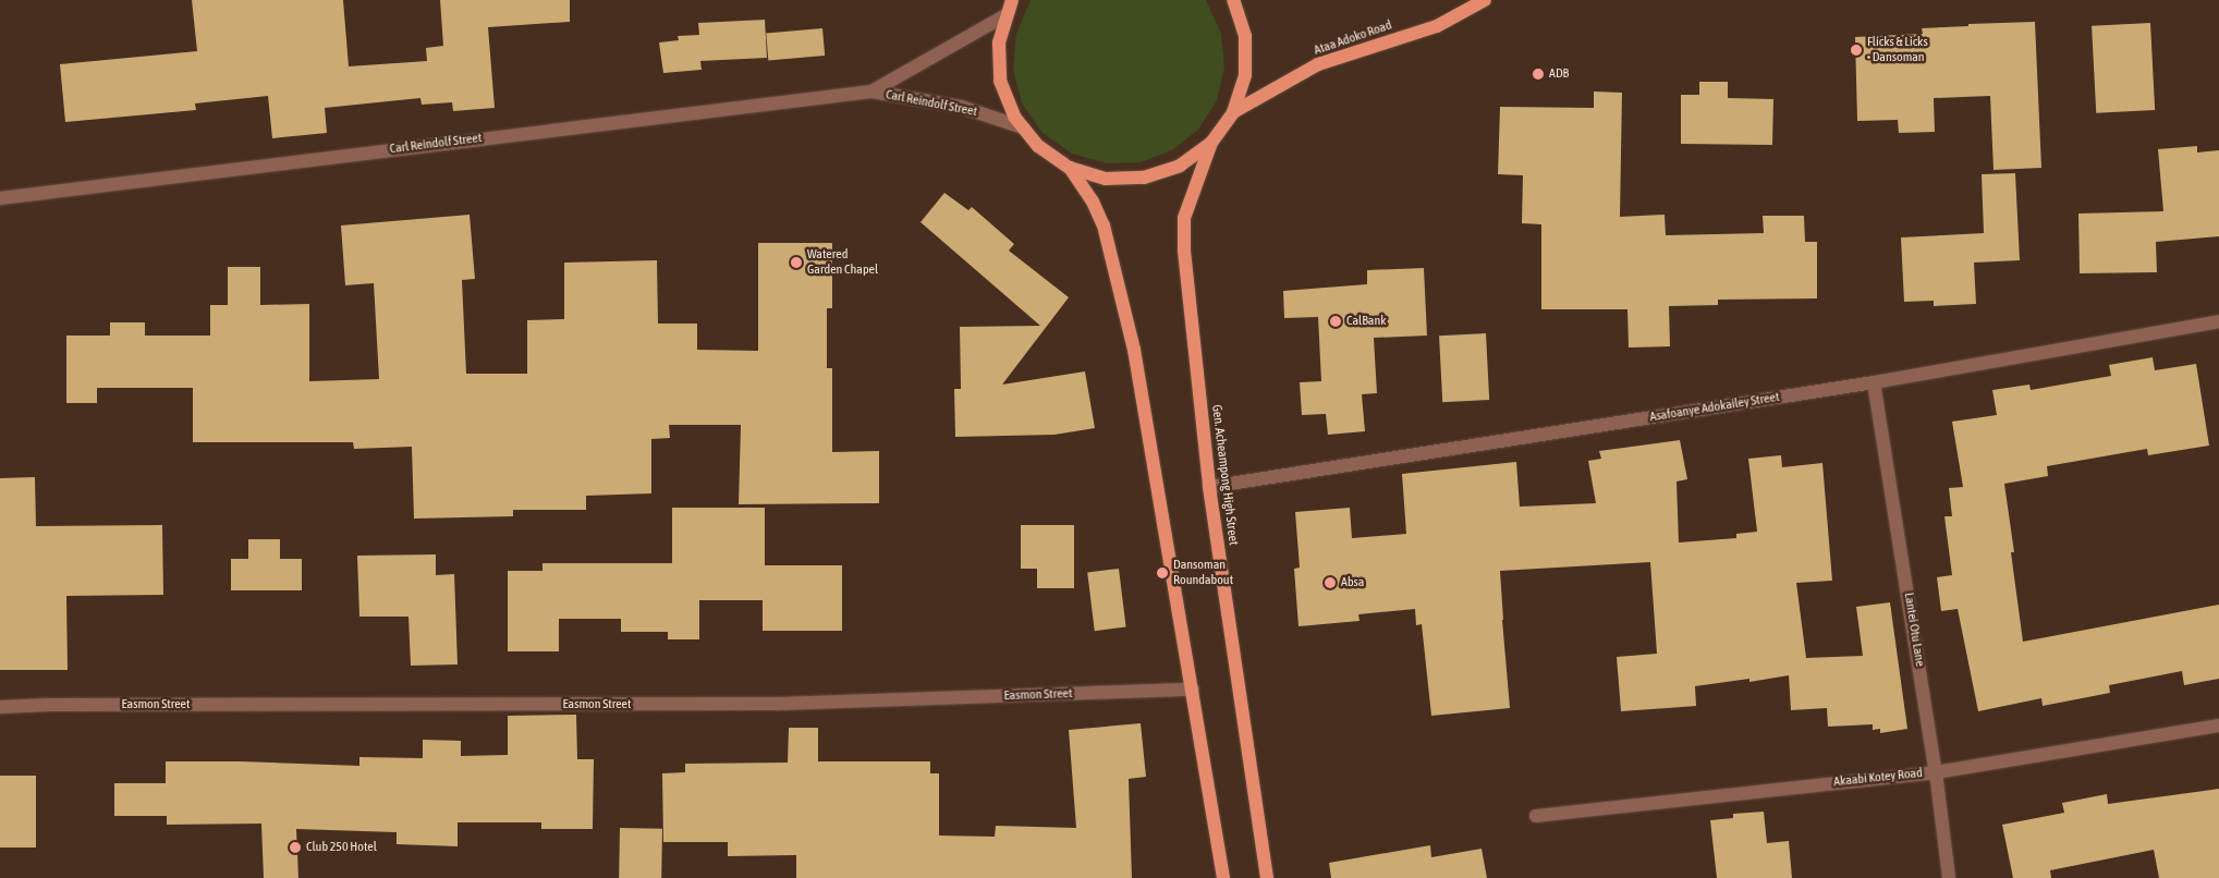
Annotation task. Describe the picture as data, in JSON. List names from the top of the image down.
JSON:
{
  "streets": {
    "main road": ["Ataa Adoko Road", "Gen. Acheampong High Street"],
    "street": [
      "Carl Reindolf Street",
      "Asafoanye Adokailey Street",
      "Lantei Otu Lane",
      "Easmon Street",
      "Akaabi Kotey Road"
    ]
  },
  "crossings": [
    ["Asafoanye Adokailey Street", "Gen. Acheampong High Street"],
    ["Asafoanye Adokailey Street", "Lantei Otu Lane"],
    ["Lantei Otu Lane", "Akaabi Kotey Road"]
  ],
  "places": [
    "Flicks & Licks - Dansoman",
    "ADB",
    "Watered Garden Chapel",
    "CalBank",
    "Dansoman Roundabout",
    "Absa",
    "Club 250 Hotel"
  ]
}
